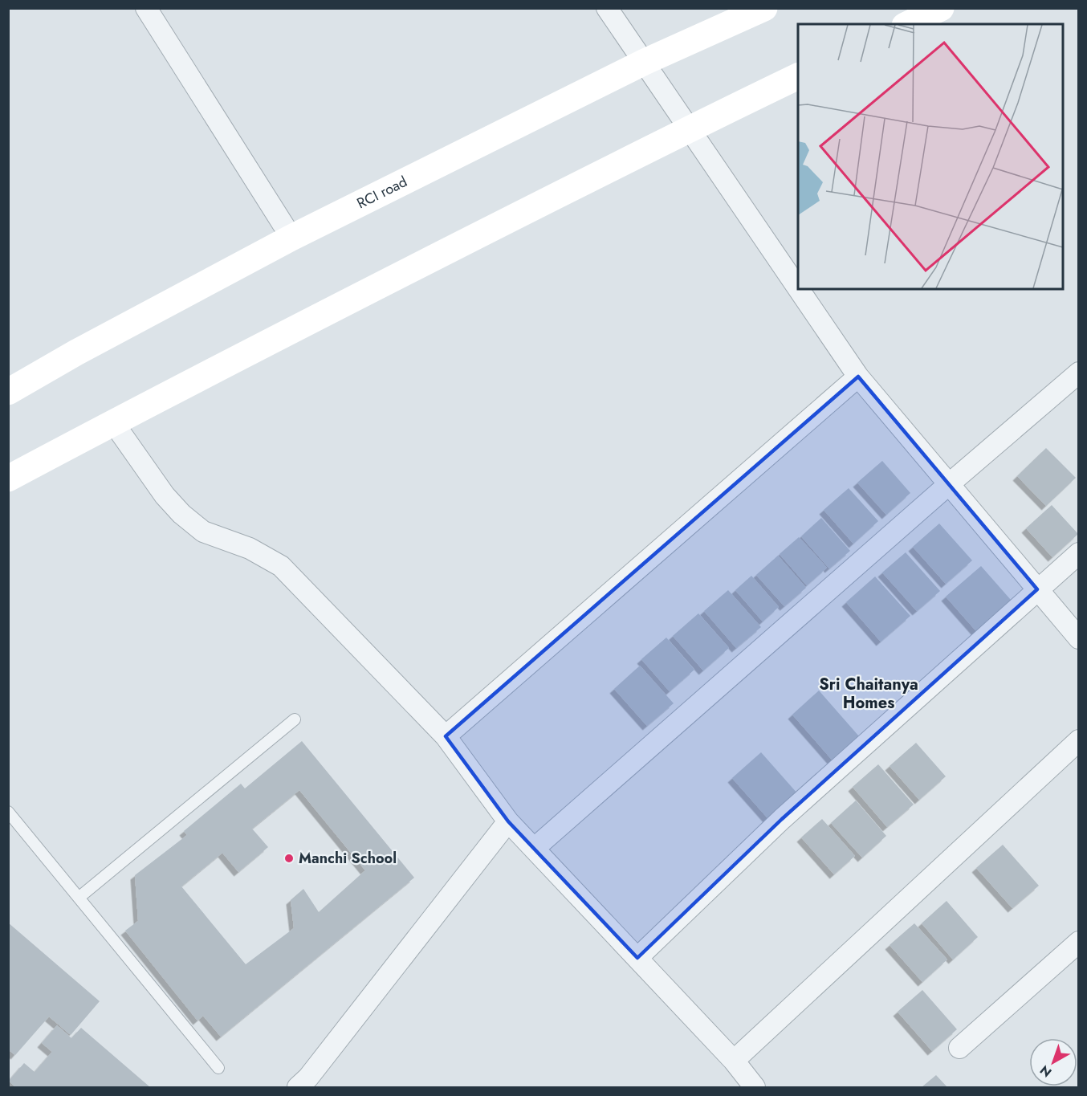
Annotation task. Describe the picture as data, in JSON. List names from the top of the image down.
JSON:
{
  "streets": {
    "main road": ["RCI road"]
  },
  "districts": ["Sri Chaitanya Homes"],
  "places": ["Manchi School"],
  "north": "bottom left"
}
